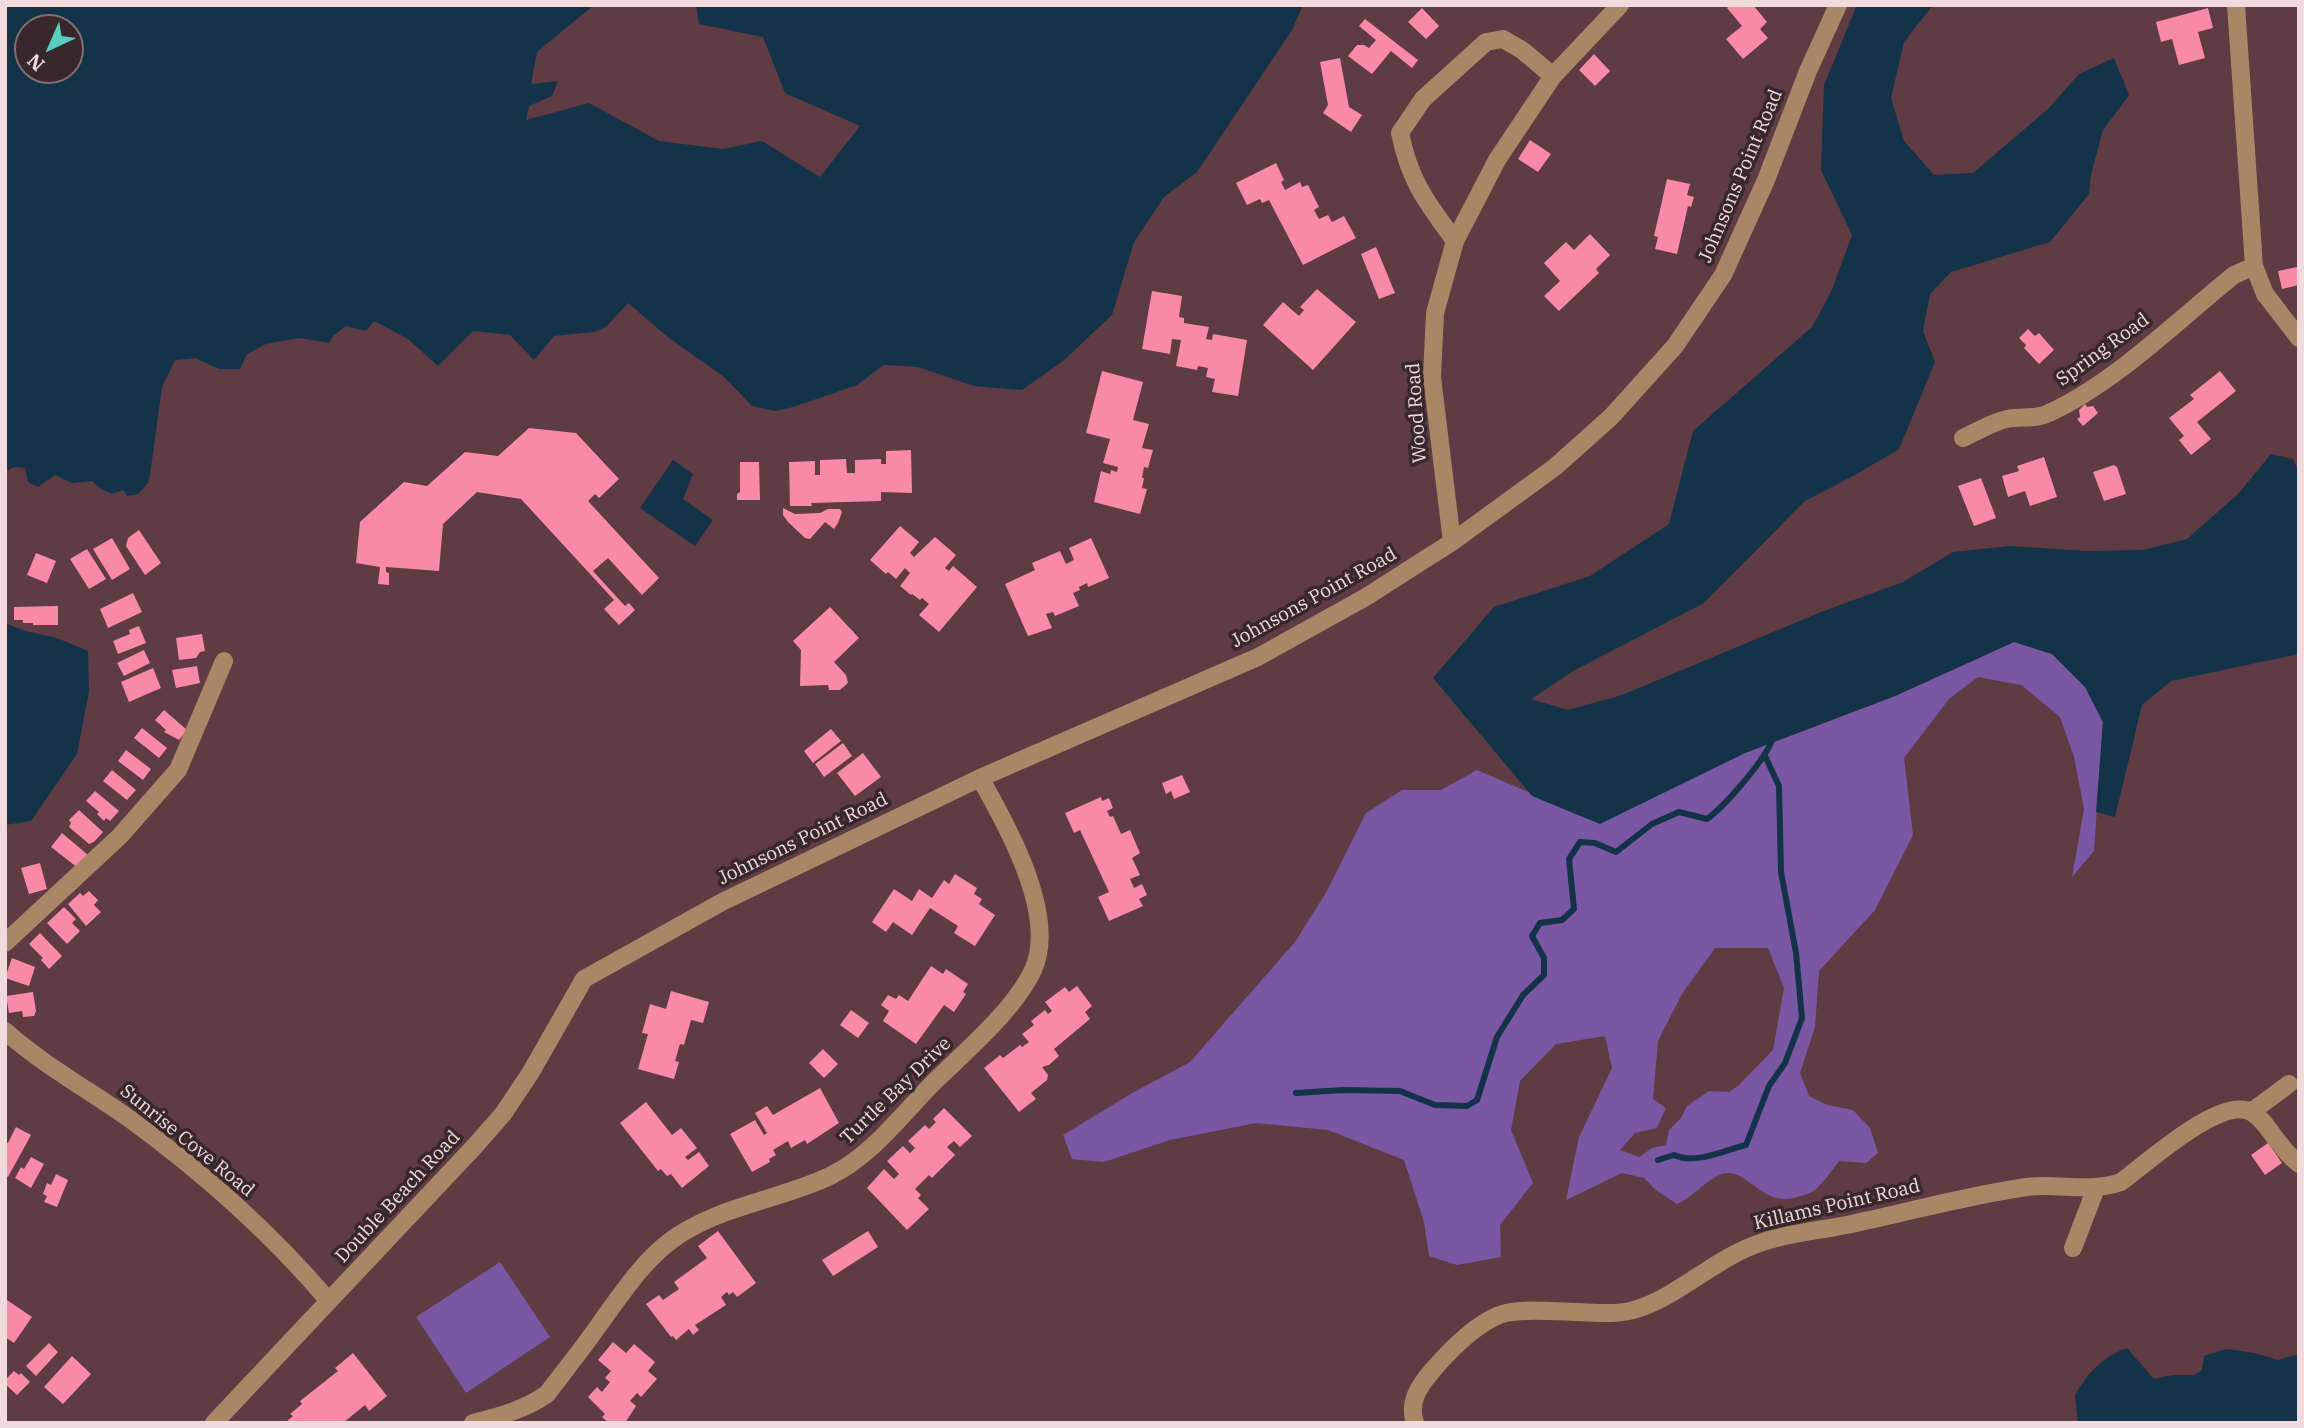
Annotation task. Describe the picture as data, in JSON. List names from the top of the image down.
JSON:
{
  "streets": {
    "street": [
      "Johnsons Point Road",
      "Spring Road",
      "Wood Road",
      "Turtle Bay Drive",
      "Sunrise Cove Road",
      "Double Beach Road",
      "Killams Point Road"
    ]
  },
  "crossings": [
    ["Johnsons Point Road", "Wood Road"],
    ["Johnsons Point Road", "Turtle Bay Drive"],
    ["Johnsons Point Road", "Double Beach Road"],
    ["Sunrise Cove Road", "Double Beach Road"]
  ],
  "north": "bottom left"
}
